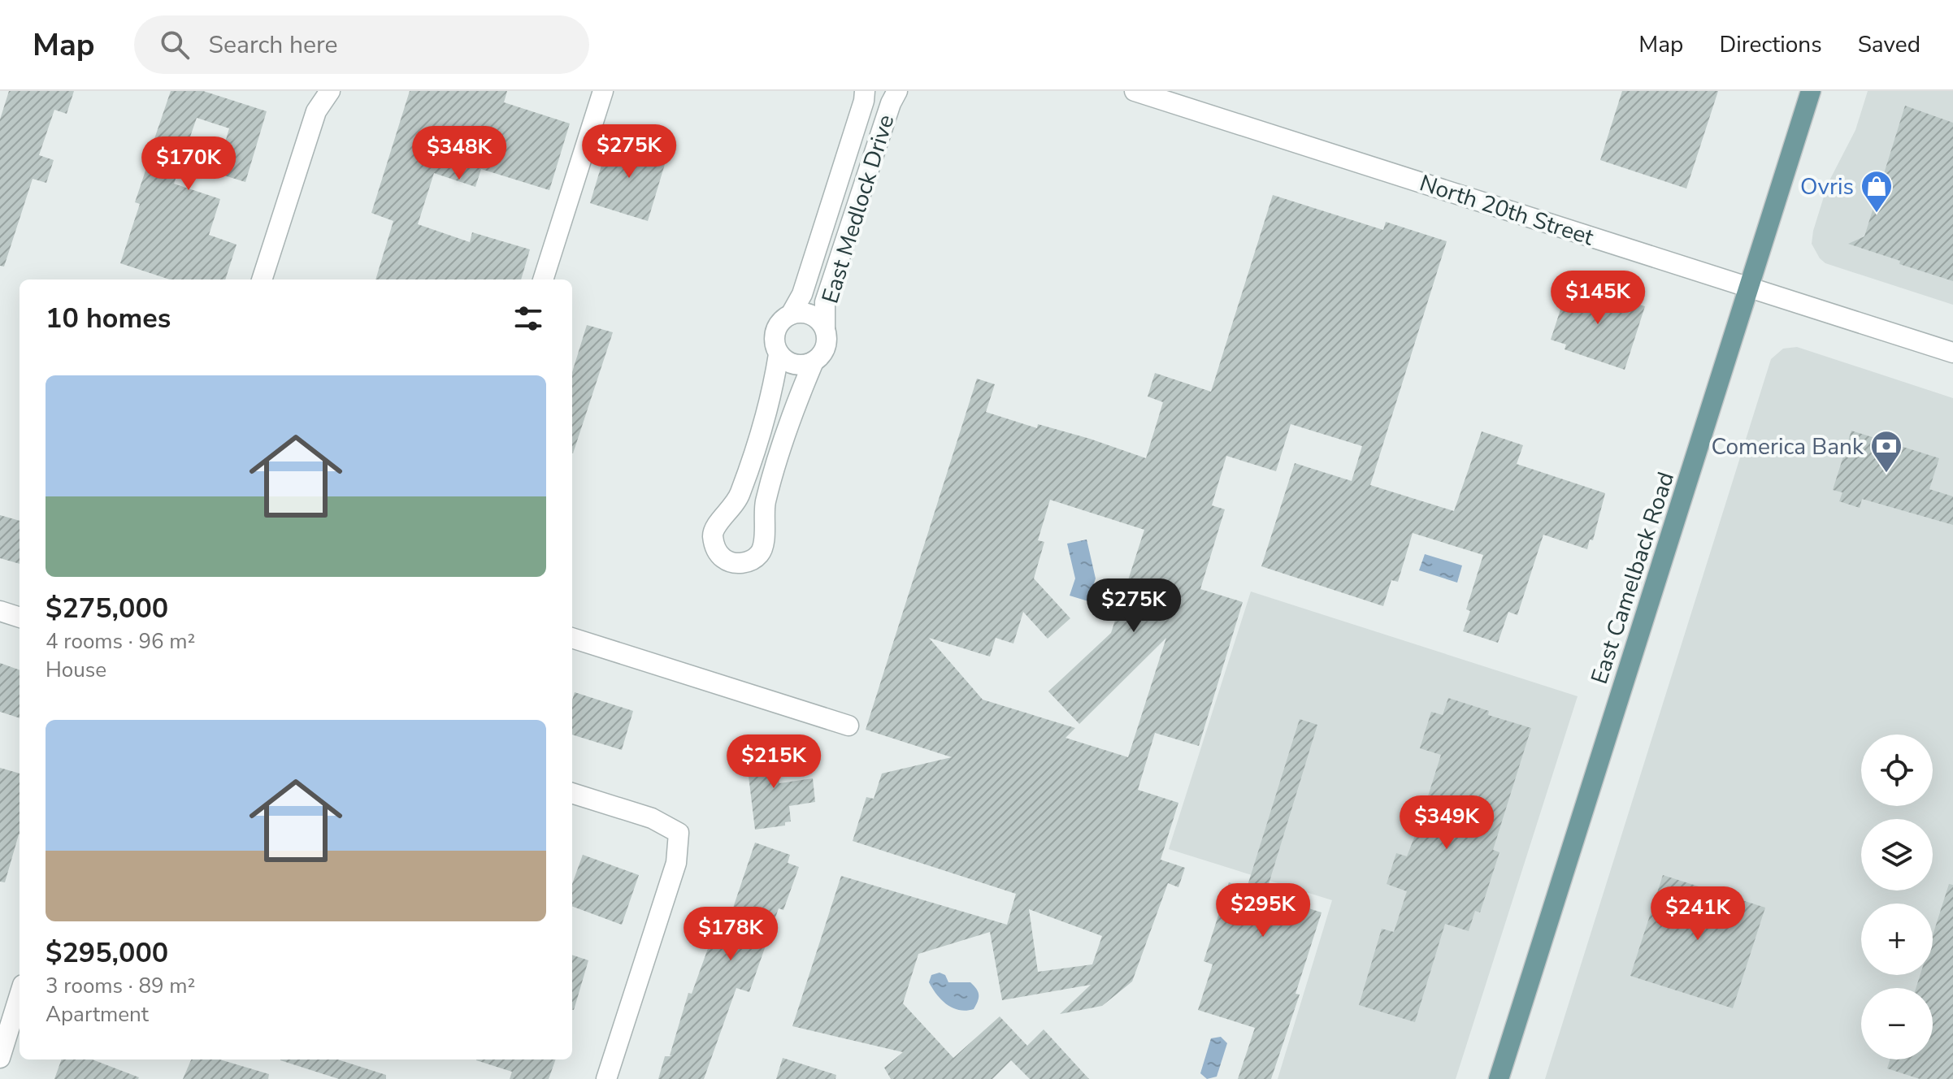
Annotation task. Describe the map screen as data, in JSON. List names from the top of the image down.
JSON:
{
  "streets": {
    "main road": ["East Camelback Road"],
    "street": ["East Medlock Drive", "North 20th Street"]
  },
  "crossings": [
    ["North 20th Street", "East Camelback Road"]
  ],
  "places": {
    "shop": ["Ovris"],
    "bank": ["Comerica Bank"]
  },
  "page": {
    "header": "Map",
    "search": "Search here",
    "nav": ["Map", "Directions", "Saved"],
    "price": [
      "$275K",
      "$348K",
      "$170K",
      "$145K",
      "$275K",
      "$215K",
      "$349K",
      "$295K",
      "$241K",
      "$178K"
    ],
    "heading": "10 homes",
    "list": [
      {
        "name": "$275,000",
        "note": "4 rooms · 96 m² · House"
      },
      {
        "name": "$295,000",
        "note": "3 rooms · 89 m² · Apartment"
      }
    ],
    "map_buttons": ["+", "−"]
  }
}
